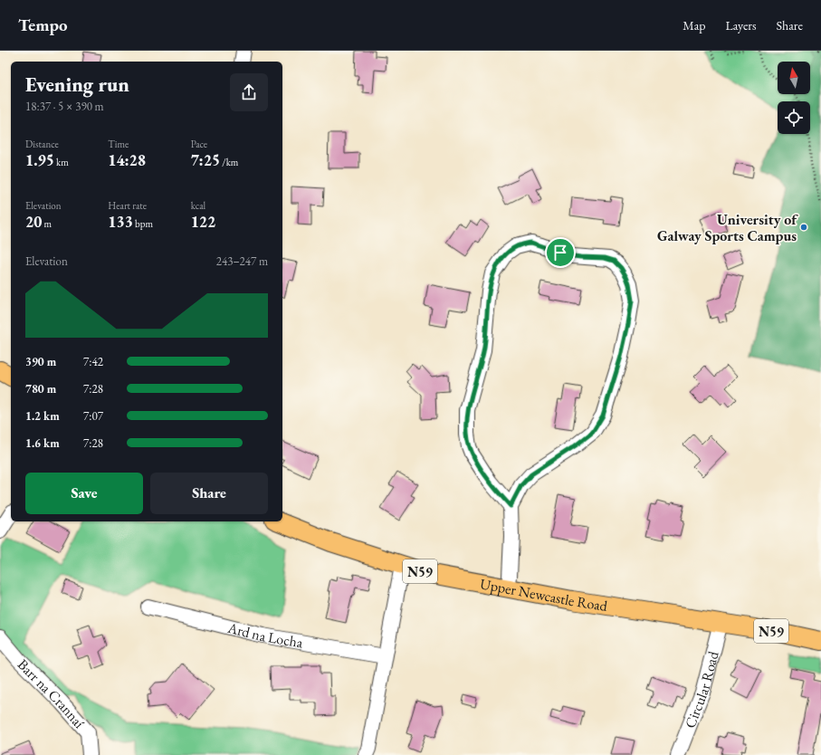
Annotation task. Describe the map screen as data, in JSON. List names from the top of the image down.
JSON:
{
  "streets": {
    "main road": ["N59", "Upper Newcastle Road"],
    "street": ["Ard na Locha", "Circular Road", "Barr na Crannaí"]
  },
  "crossings": [
    ["Upper Newcastle Road", "Circular Road"]
  ],
  "places": ["University of Galway Sports Campus"],
  "north": "top",
  "page": {
    "header": "Tempo",
    "nav": ["Map", "Layers", "Share"],
    "heading": ["Evening run", "18:37 · 5 × 390 m"],
    "stats": [
      ["Distance", "1.95 km"],
      ["Time", "14:28"],
      ["Pace", "7:25 /km"],
      ["Elevation", "20 m"],
      ["Heart rate", "133 bpm"],
      ["kcal", "122"]
    ],
    "chart": ["Elevation", "243–247 m"],
    "list": [
      {
        "name": "390 m",
        "note": "7:42"
      },
      {
        "name": "780 m",
        "note": "7:28"
      },
      {
        "name": "1.2 km",
        "note": "7:07"
      },
      {
        "name": "1.6 km",
        "note": "7:28"
      }
    ],
    "buttons": ["Save", "Share"]
  }
}
